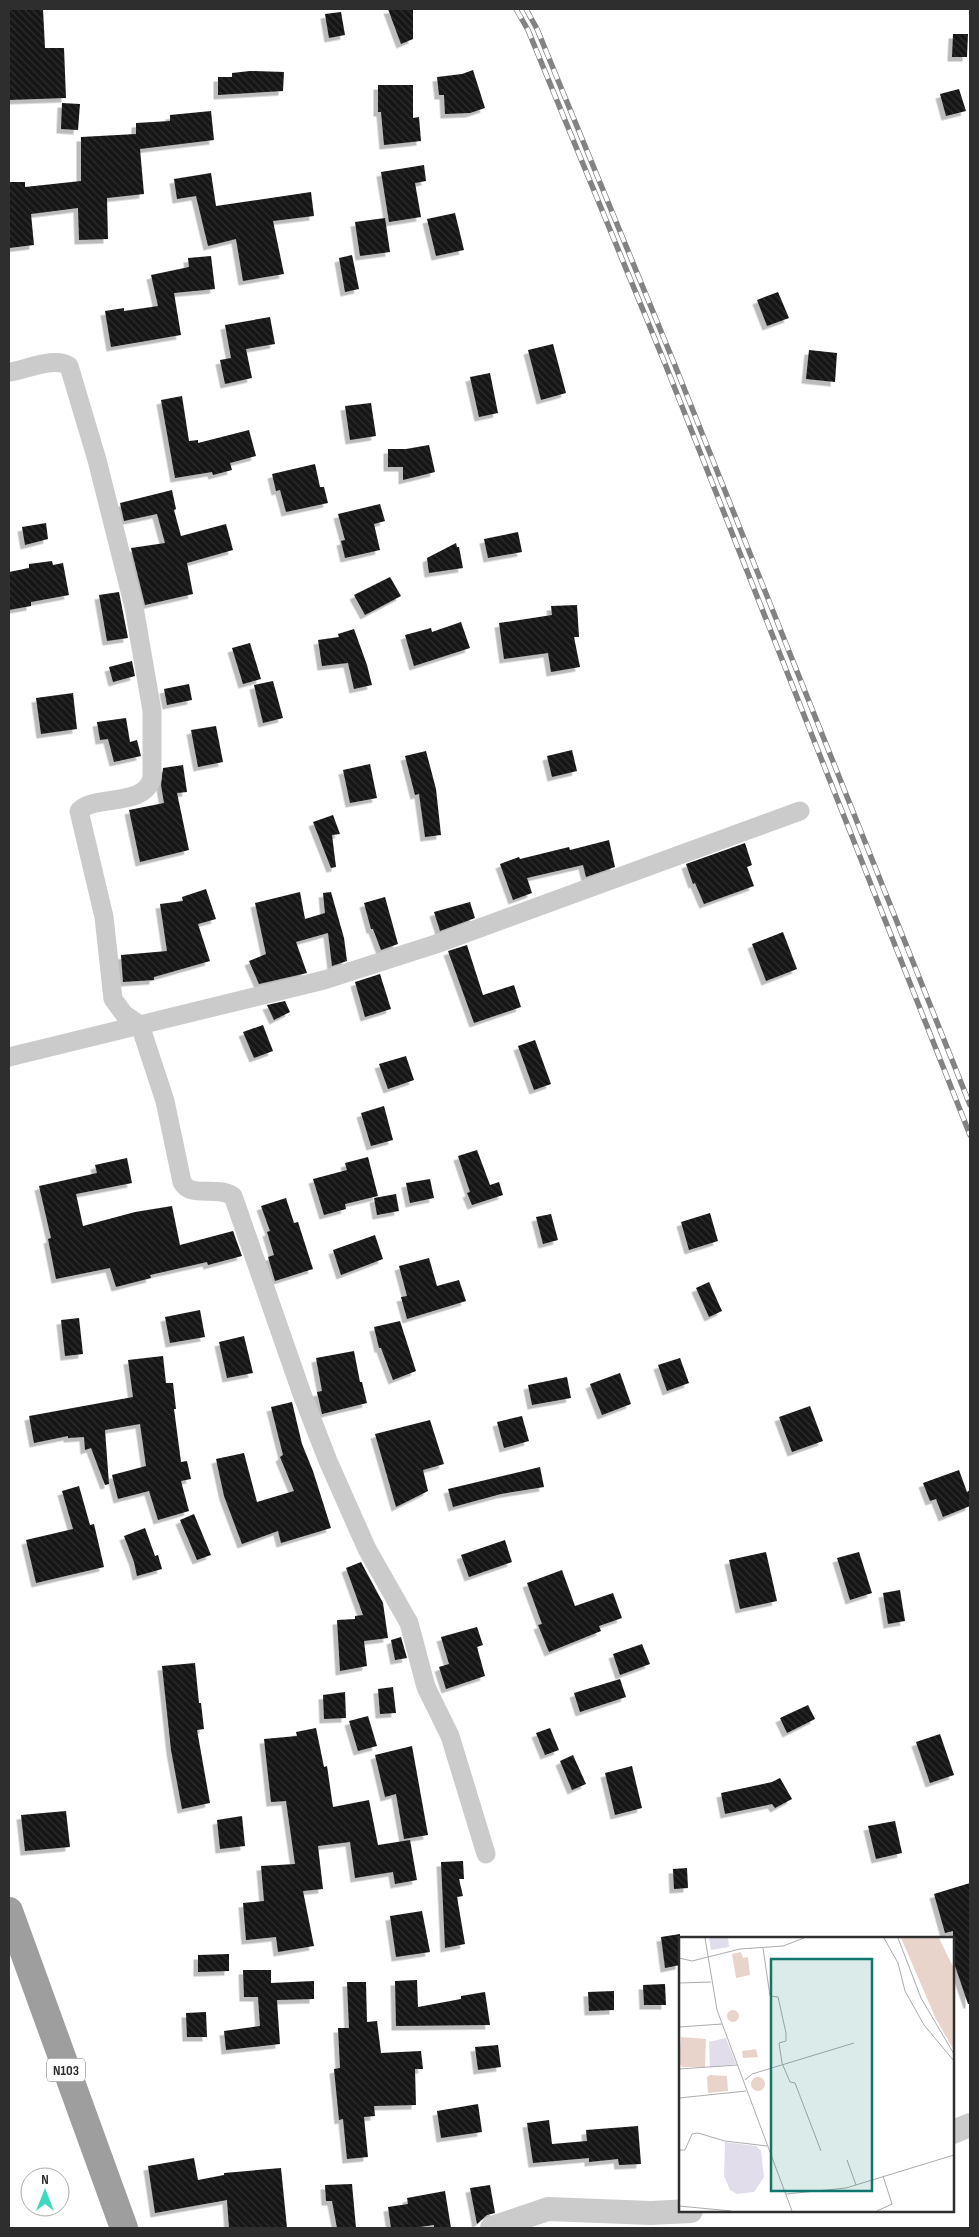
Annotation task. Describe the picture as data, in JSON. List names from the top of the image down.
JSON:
{
  "streets": {
    "highway": ["N103"]
  },
  "north": "top"
}
